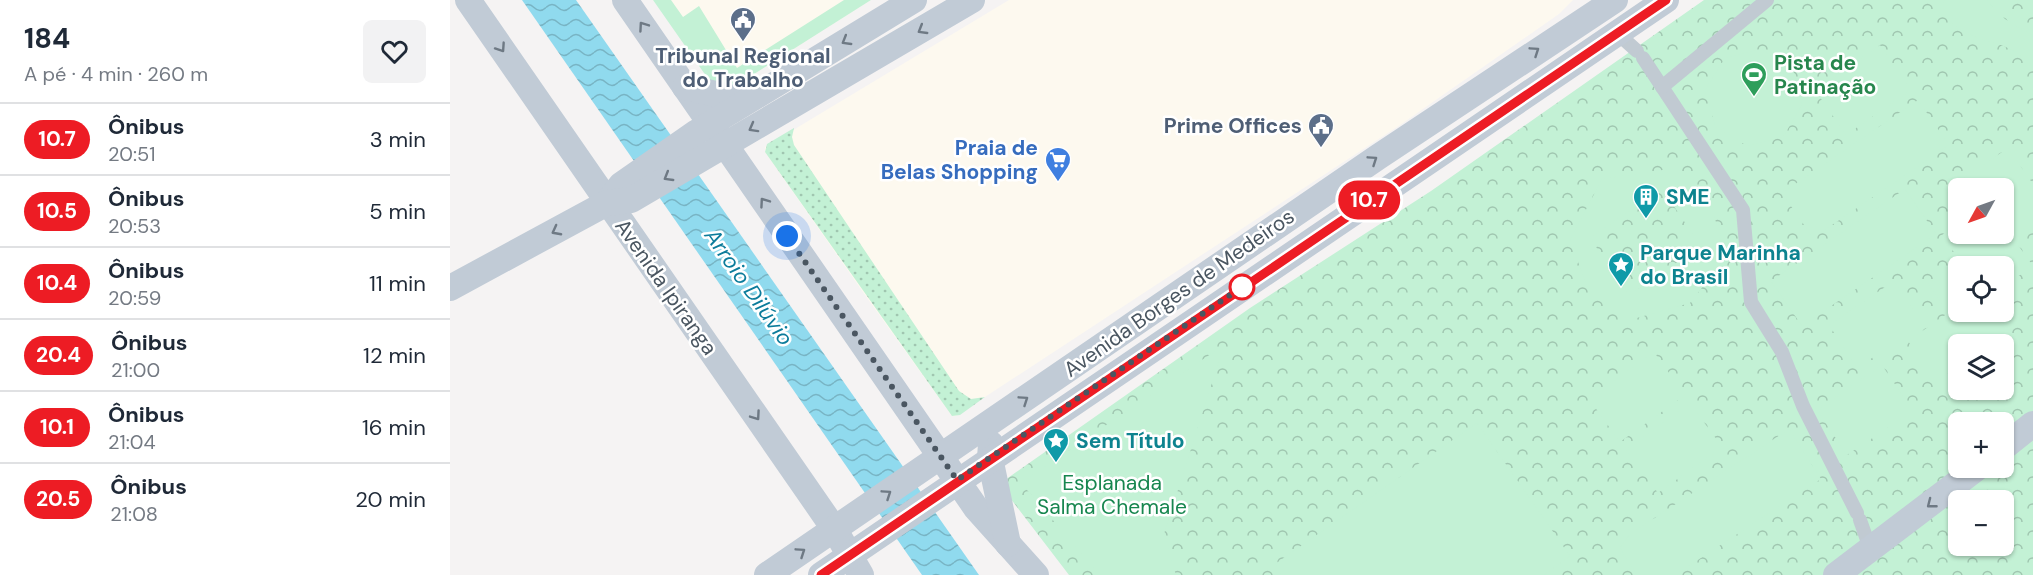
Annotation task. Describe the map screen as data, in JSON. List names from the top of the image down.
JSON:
{
  "streets": {
    "main road": ["Avenida Ipiranga", "Avenida Borges de Medeiros"]
  },
  "crossings": [
    ["Avenida Ipiranga", "Avenida Borges de Medeiros"]
  ],
  "water": ["Arroio Dilúvio"],
  "parks": ["Esplanada Salma Chemale"],
  "places": {
    "public building": ["Tribunal Regional do Trabalho", "Prime Offices"],
    "sports": ["Pista de Patinação"],
    "supermarket": ["Praia de Belas Shopping"],
    "building": ["SME"],
    "place": ["Parque Marinha do Brasil", "Sem Título"]
  },
  "lines": ["bus line 10.7"],
  "north": "bottom left",
  "page": {
    "heading": ["184", "A pé · 4 min · 260 m"],
    "on_map": "10.7",
    "list": [
      {
        "mark": "10.7",
        "name": "Ônibus",
        "note": "20:51",
        "value": "3 min"
      },
      {
        "mark": "10.5",
        "name": "Ônibus",
        "note": "20:53",
        "value": "5 min"
      },
      {
        "mark": "10.4",
        "name": "Ônibus",
        "note": "20:59",
        "value": "11 min"
      },
      {
        "mark": "20.4",
        "name": "Ônibus",
        "note": "21:00",
        "value": "12 min"
      },
      {
        "mark": "10.1",
        "name": "Ônibus",
        "note": "21:04",
        "value": "16 min"
      },
      {
        "mark": "20.5",
        "name": "Ônibus",
        "note": "21:08",
        "value": "20 min"
      }
    ],
    "map_buttons": ["+", "−"]
  }
}
